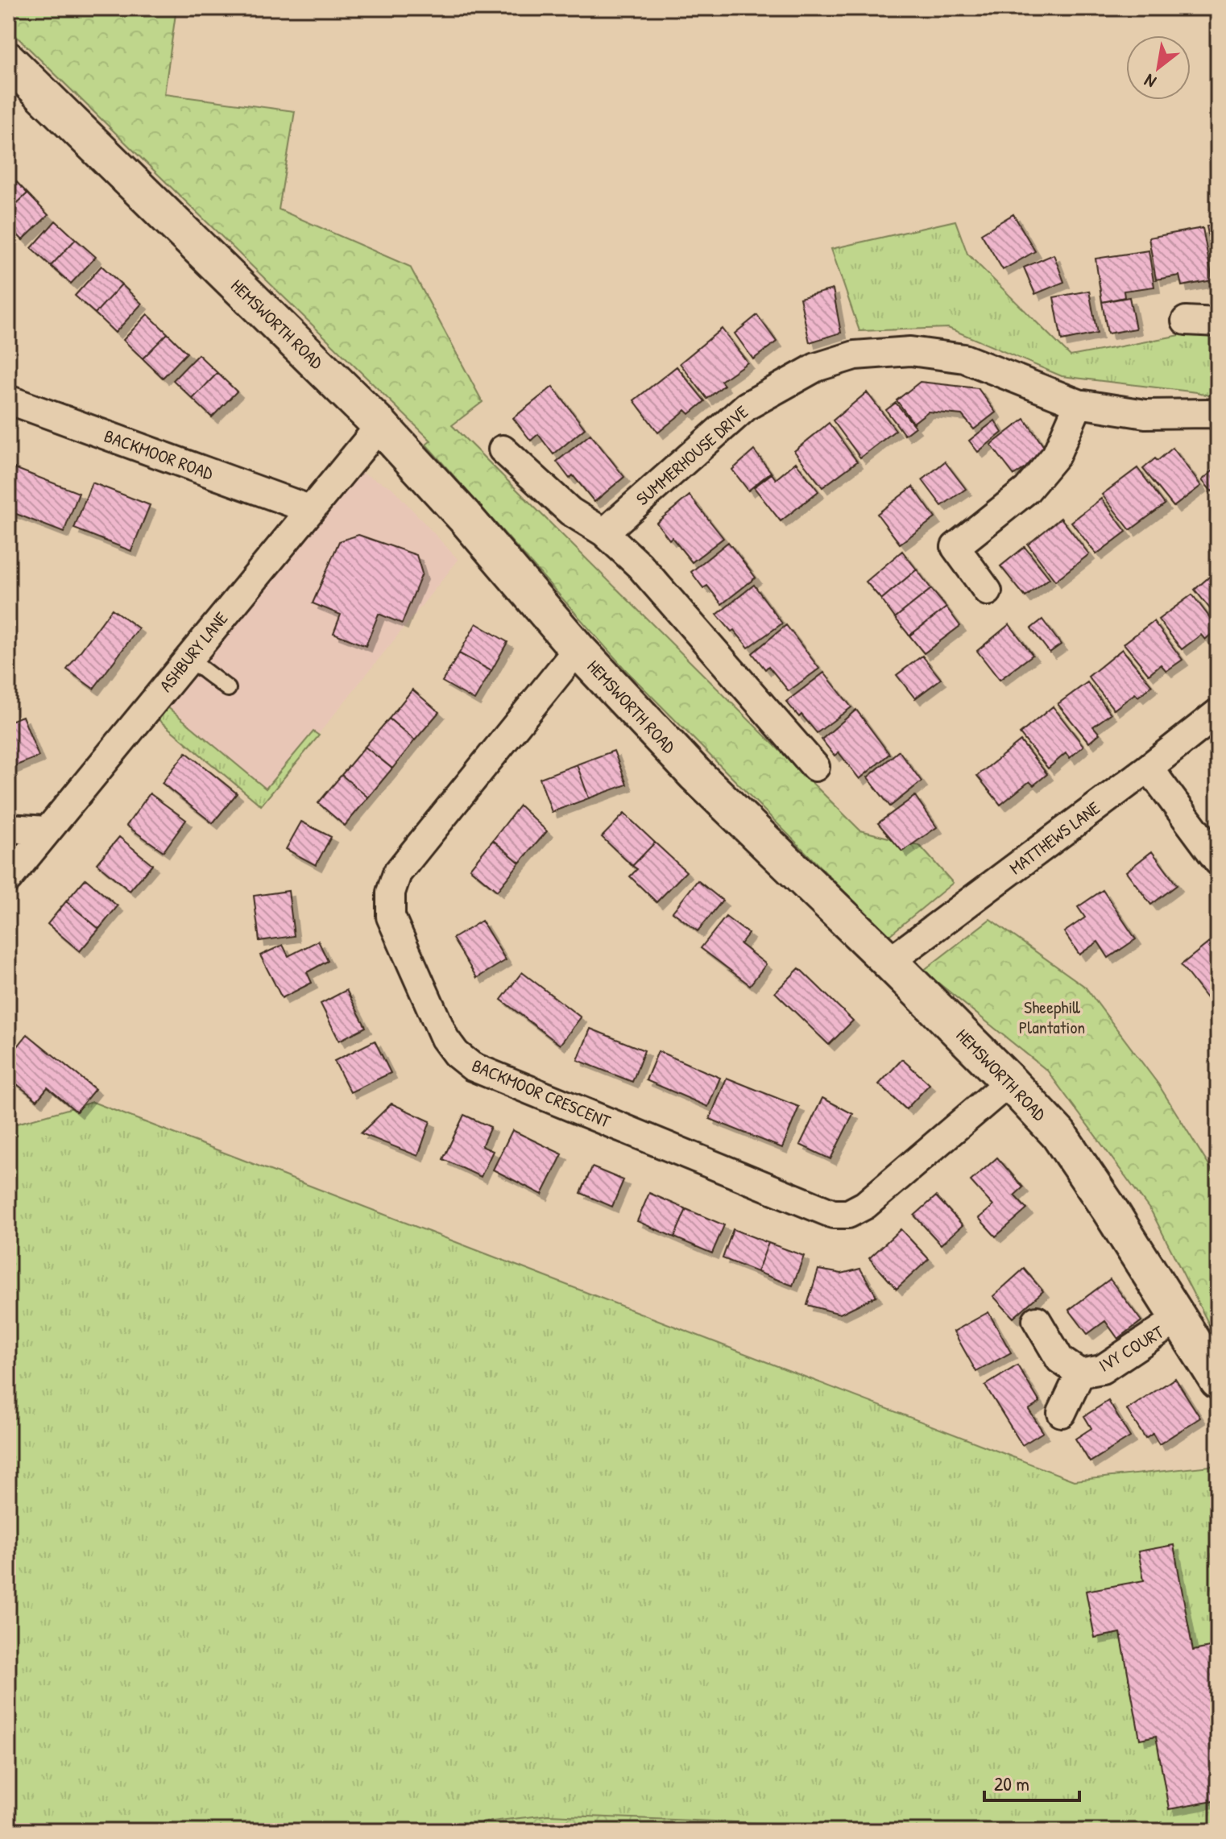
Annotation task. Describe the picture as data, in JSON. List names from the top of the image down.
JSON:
{
  "streets": {
    "street": [
      "HEMSWORTH ROAD",
      "BACKMOOR ROAD",
      "SUMMERHOUSE DRIVE",
      "ASHBURY LANE",
      "MATTHEWS LANE",
      "BACKMOOR CRESCENT",
      "IVY COURT"
    ]
  },
  "crossings": [
    ["HEMSWORTH ROAD", "ASHBURY LANE"],
    ["HEMSWORTH ROAD", "MATTHEWS LANE"],
    ["HEMSWORTH ROAD", "BACKMOOR CRESCENT"],
    ["HEMSWORTH ROAD", "IVY COURT"],
    ["BACKMOOR ROAD", "ASHBURY LANE"]
  ],
  "parks": ["Sheephill Plantation"],
  "scale_bar": "20 m",
  "north": "bottom left"
}
